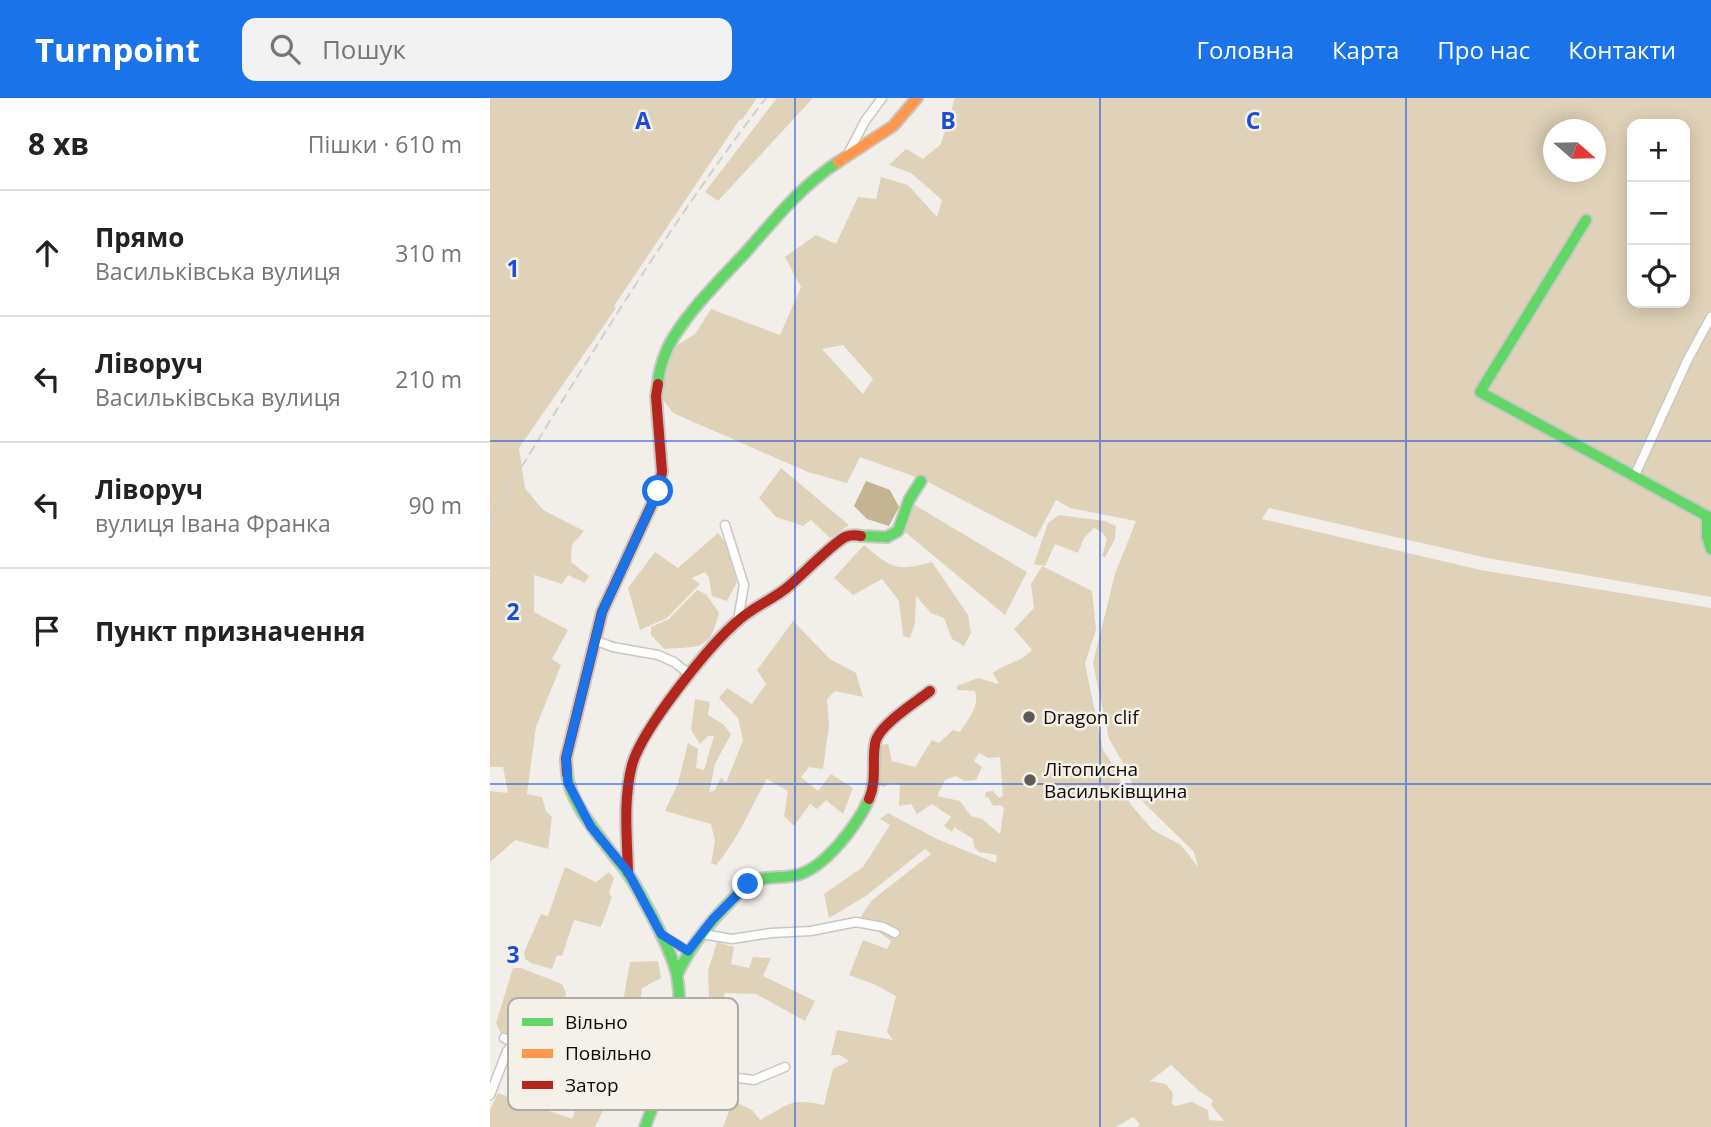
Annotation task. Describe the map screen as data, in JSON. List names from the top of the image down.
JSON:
{
  "places": ["Dragon clif", "Літописна Васильківщина"],
  "legend": ["Вільно", "Повільно", "Затор"],
  "north": "right",
  "page": {
    "header": "Turnpoint",
    "search": "Пошук",
    "nav": [
      "Головна",
      "Карта",
      "Про нас",
      "Контакти"
    ],
    "heading": ["8 хв", "Пішки · 610 m"],
    "map_buttons": ["+", "−"],
    "list": [
      ["Прямо", "Васильківська вулиця", "310 m"],
      ["Ліворуч", "Васильківська вулиця", "210 m"],
      ["Ліворуч", "вулиця Івана Франка", "90 m"],
      "Пункт призначення"
    ]
  },
  "grid": {
    "columns": ["A", "B", "C"],
    "rows": ["1", "2", "3"]
  }
}
